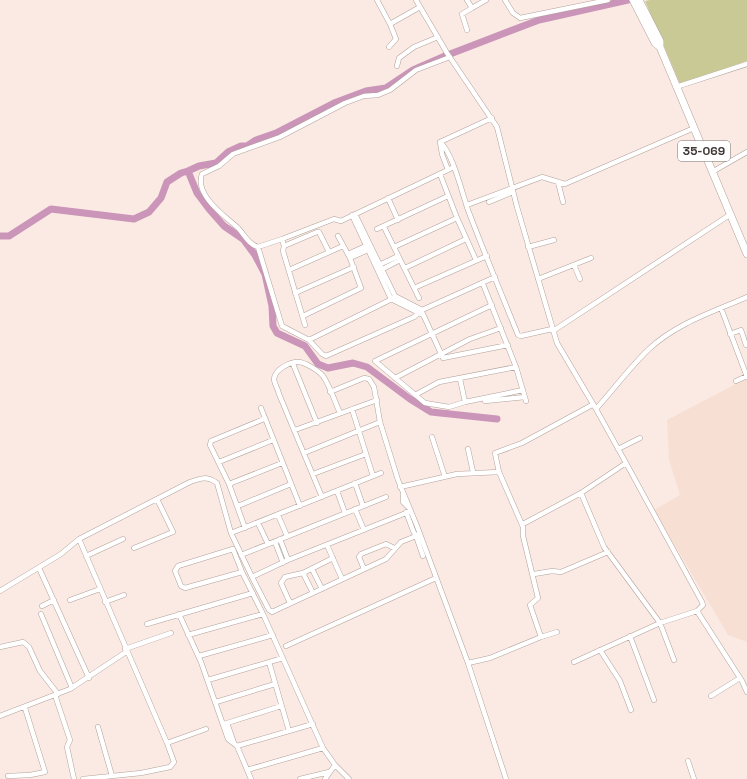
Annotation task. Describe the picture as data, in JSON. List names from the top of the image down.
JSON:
{
  "streets": {
    "main road": ["35-069"]
  }
}
